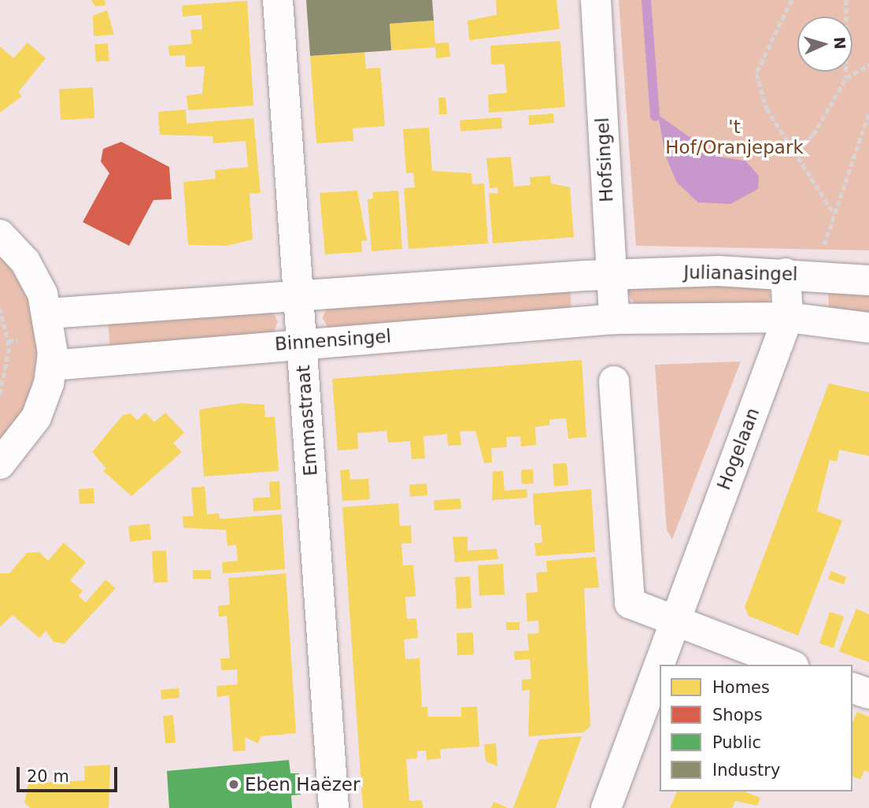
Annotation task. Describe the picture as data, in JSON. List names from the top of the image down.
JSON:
{
  "streets": {
    "street": [
      "Hofsingel",
      "Julianasingel",
      "Binnensingel",
      "Emmastraat",
      "Hogelaan"
    ]
  },
  "crossings": [
    ["Hofsingel", "Julianasingel"],
    ["Hofsingel", "Binnensingel"],
    ["Julianasingel", "Hogelaan"],
    ["Binnensingel", "Emmastraat"]
  ],
  "parks": ["'t Hof/Oranjepark"],
  "places": ["Eben Haëzer"],
  "legend": [
    "Homes",
    "Shops",
    "Public",
    "Industry"
  ],
  "scale_bar": "20 m",
  "north": "right"
}
